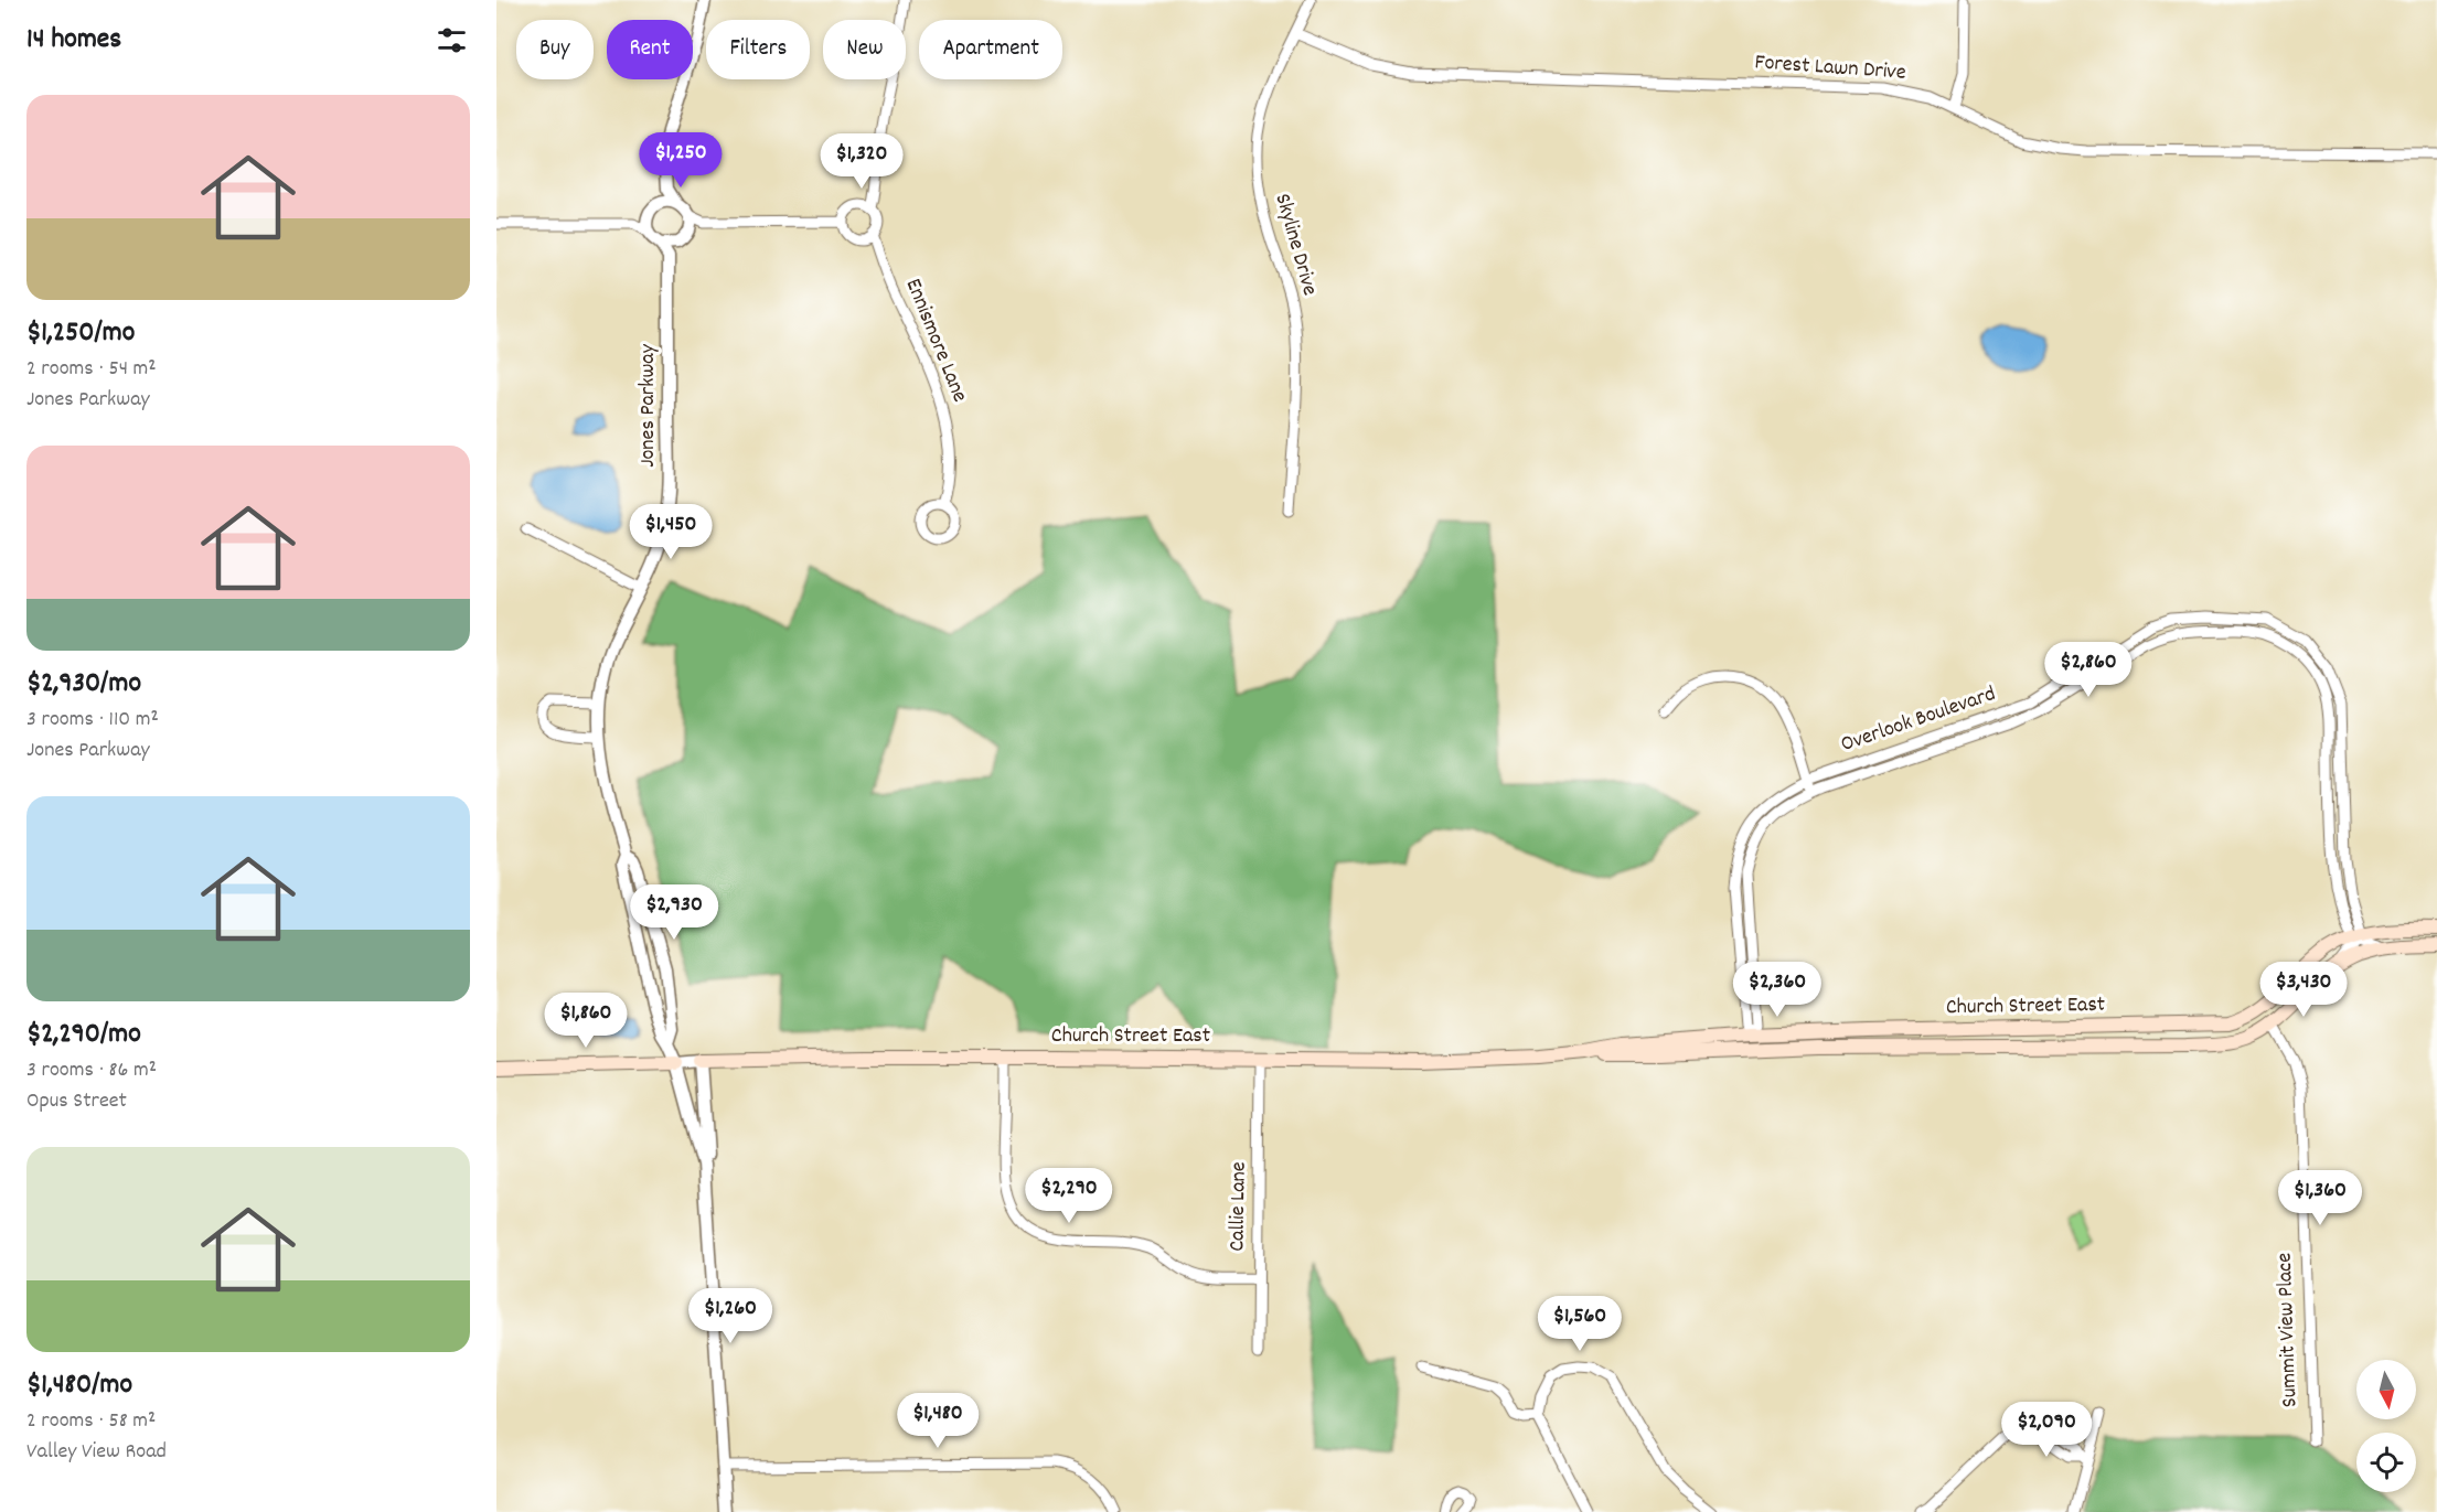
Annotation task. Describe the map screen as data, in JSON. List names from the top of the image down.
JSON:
{
  "streets": {
    "main road": ["Church Street East"],
    "street": [
      "Forest Lawn Drive",
      "Skyline Drive",
      "Ennismore Lane",
      "Jones Parkway",
      "Overlook Boulevard",
      "Callie Lane",
      "Summit View Place"
    ]
  },
  "crossings": [
    ["Forest Lawn Drive", "Skyline Drive"],
    ["Jones Parkway", "Church Street East"],
    ["Overlook Boulevard", "Church Street East"],
    ["Church Street East", "Callie Lane"],
    ["Church Street East", "Summit View Place"]
  ],
  "north": "bottom",
  "page": {
    "heading": "14 homes",
    "chip": [
      "Buy",
      "Rent",
      "Filters",
      "New",
      "Apartment"
    ],
    "list": [
      {
        "name": "$1,250/mo",
        "note": "2 rooms · 54 m² · Jones Parkway"
      },
      {
        "name": "$2,930/mo",
        "note": "3 rooms · 110 m² · Jones Parkway"
      },
      {
        "name": "$2,290/mo",
        "note": "3 rooms · 86 m² · Opus Street"
      },
      {
        "name": "$1,480/mo",
        "note": "2 rooms · 58 m² · Valley View Road"
      }
    ],
    "price": [
      "$1,250",
      "$1,320",
      "$1,450",
      "$2,860",
      "$2,930",
      "$2,360",
      "$3,430",
      "$1,860",
      "$2,290",
      "$1,360",
      "$1,260",
      "$1,560",
      "$1,480",
      "$2,090"
    ]
  }
}
